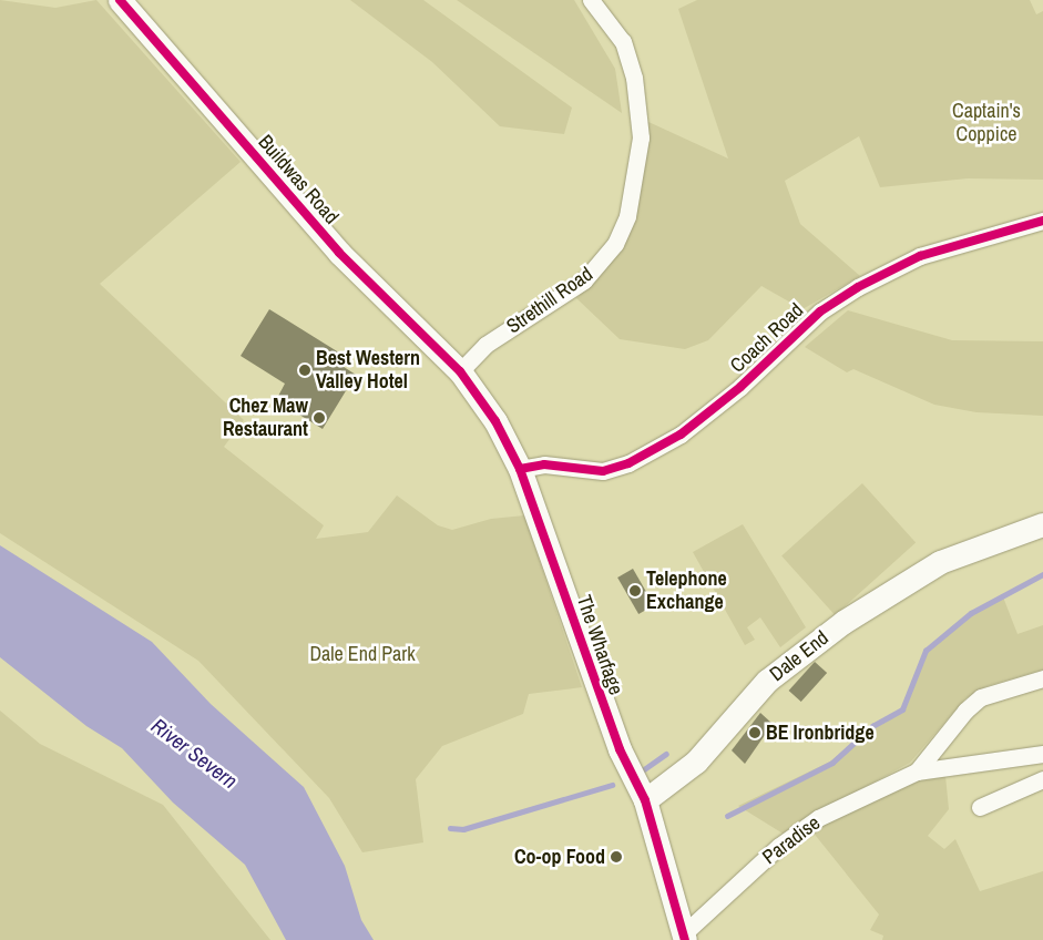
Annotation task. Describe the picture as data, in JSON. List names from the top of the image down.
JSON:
{
  "streets": {
    "street": [
      "Buildwas Road",
      "Strethill Road",
      "Coach Road",
      "The Wharfage",
      "Dale End",
      "Paradise"
    ]
  },
  "crossings": [
    ["Buildwas Road", "Strethill Road"],
    ["Buildwas Road", "The Wharfage"],
    ["Strethill Road", "The Wharfage"],
    ["Coach Road", "The Wharfage"],
    ["The Wharfage", "Dale End"],
    ["The Wharfage", "Paradise"]
  ],
  "water": ["River Severn"],
  "parks": ["Captain's Coppice", "Dale End Park"],
  "places": [
    "Best Western Valley Hotel",
    "Chez Maw Restaurant",
    "Telephone Exchange",
    "BE Ironbridge",
    "Co-op Food"
  ]
}
